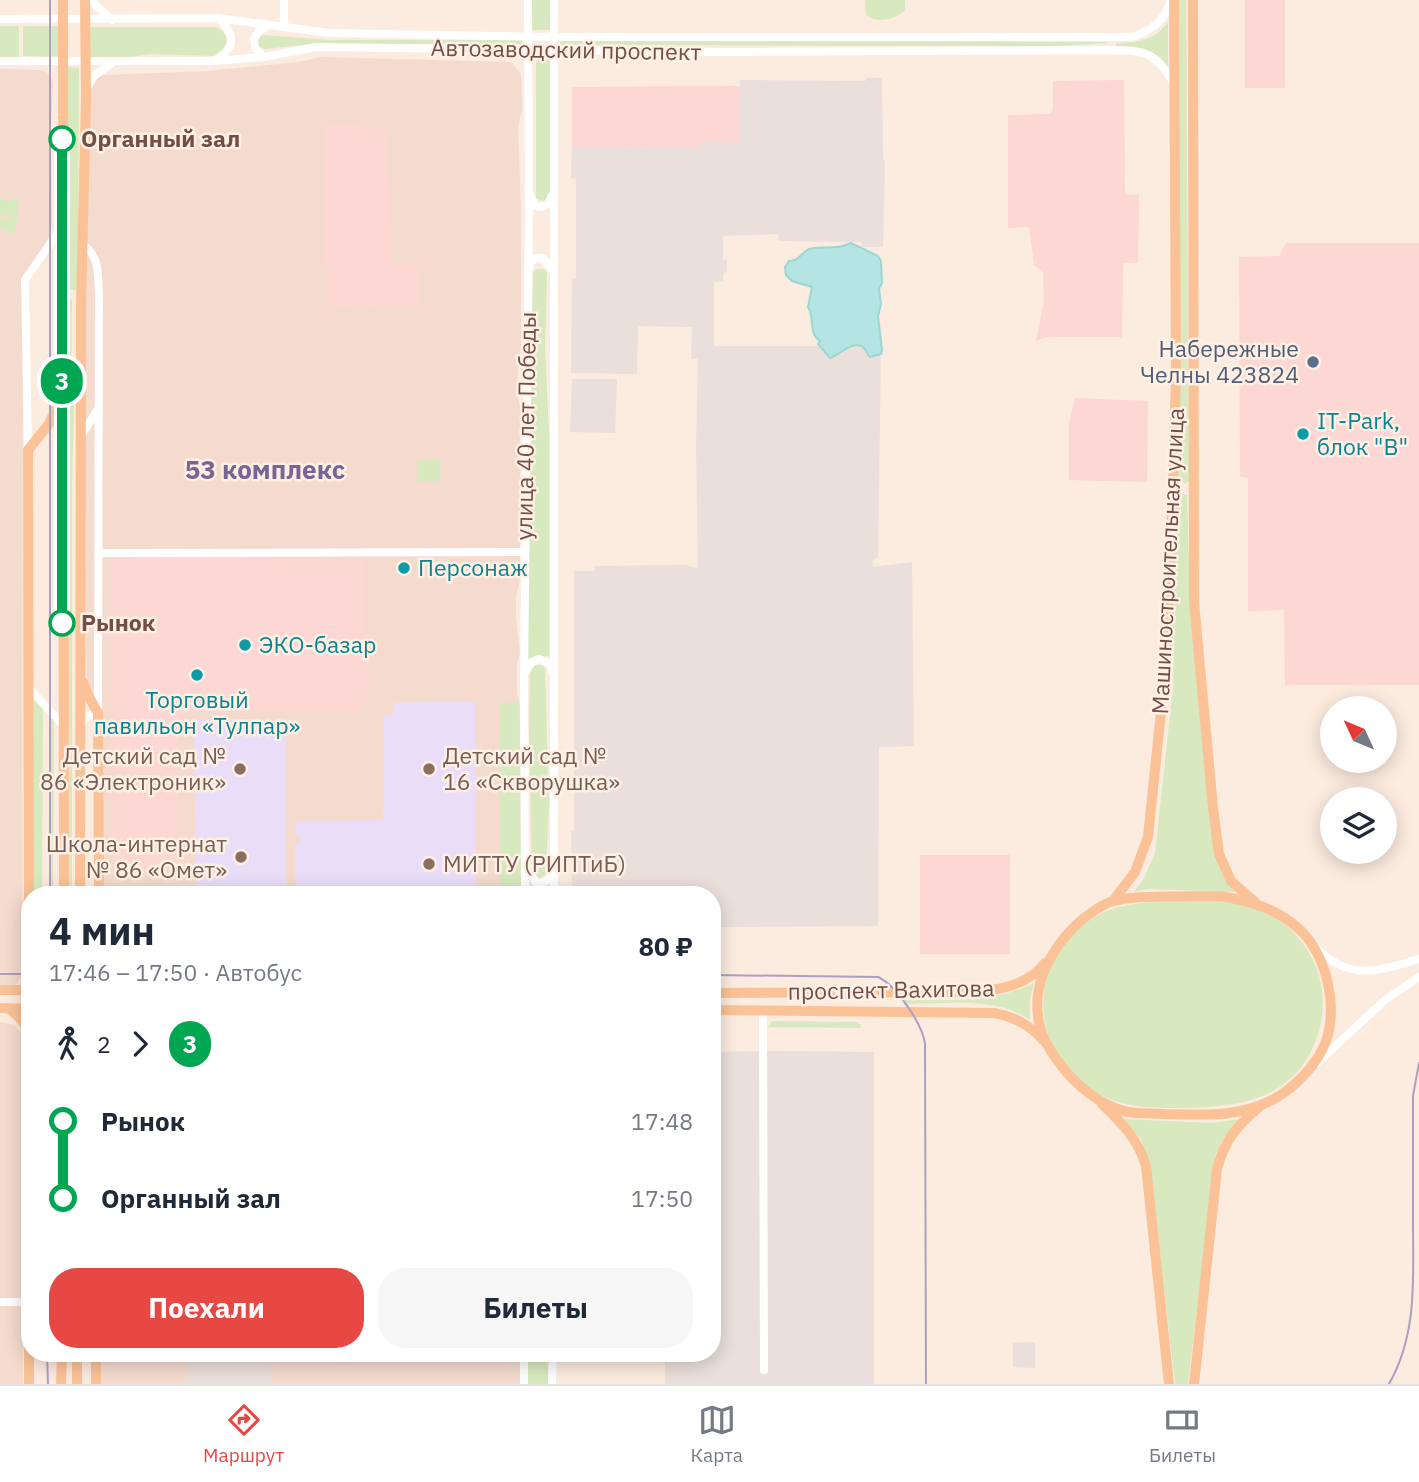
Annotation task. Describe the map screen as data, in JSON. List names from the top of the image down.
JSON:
{
  "streets": {
    "main road": ["Машиностроительная улица", "проспект Вахитова"],
    "street": ["Автозаводский проспект", "улица 40 лет Победы"]
  },
  "crossings": [
    ["Автозаводский проспект", "улица 40 лет Победы"],
    ["Автозаводский проспект", "Машиностроительная улица"],
    ["Машиностроительная улица", "проспект Вахитова"]
  ],
  "districts": ["53 комплекс"],
  "places": [
    "Органный зал",
    "Набережные Челны 423824",
    "IT-Park, блок \"В\"",
    "Персонаж",
    "Рынок",
    "ЭКО-базар",
    "Торговый павильон «Тулпар»",
    "Детский сад № 86 «Электроник»",
    "Детский сад № 16 «Скворушка»",
    "Школа-интернат № 86 «Омет»",
    "МИТТУ (РИПТиБ)"
  ],
  "lines": ["bus line 3"],
  "north": "top left",
  "page": {
    "on_map": "3",
    "heading": ["4 мин", "17:46 – 17:50 · Автобус", "80 ₽"],
    "legs": ["2", "3"],
    "list": [
      {
        "name": "Рынок",
        "value": "17:48"
      },
      {
        "name": "Органный зал",
        "value": "17:50"
      }
    ],
    "buttons": ["Поехали", "Билеты"],
    "tabs": ["Маршрут", "Карта", "Билеты"]
  }
}
